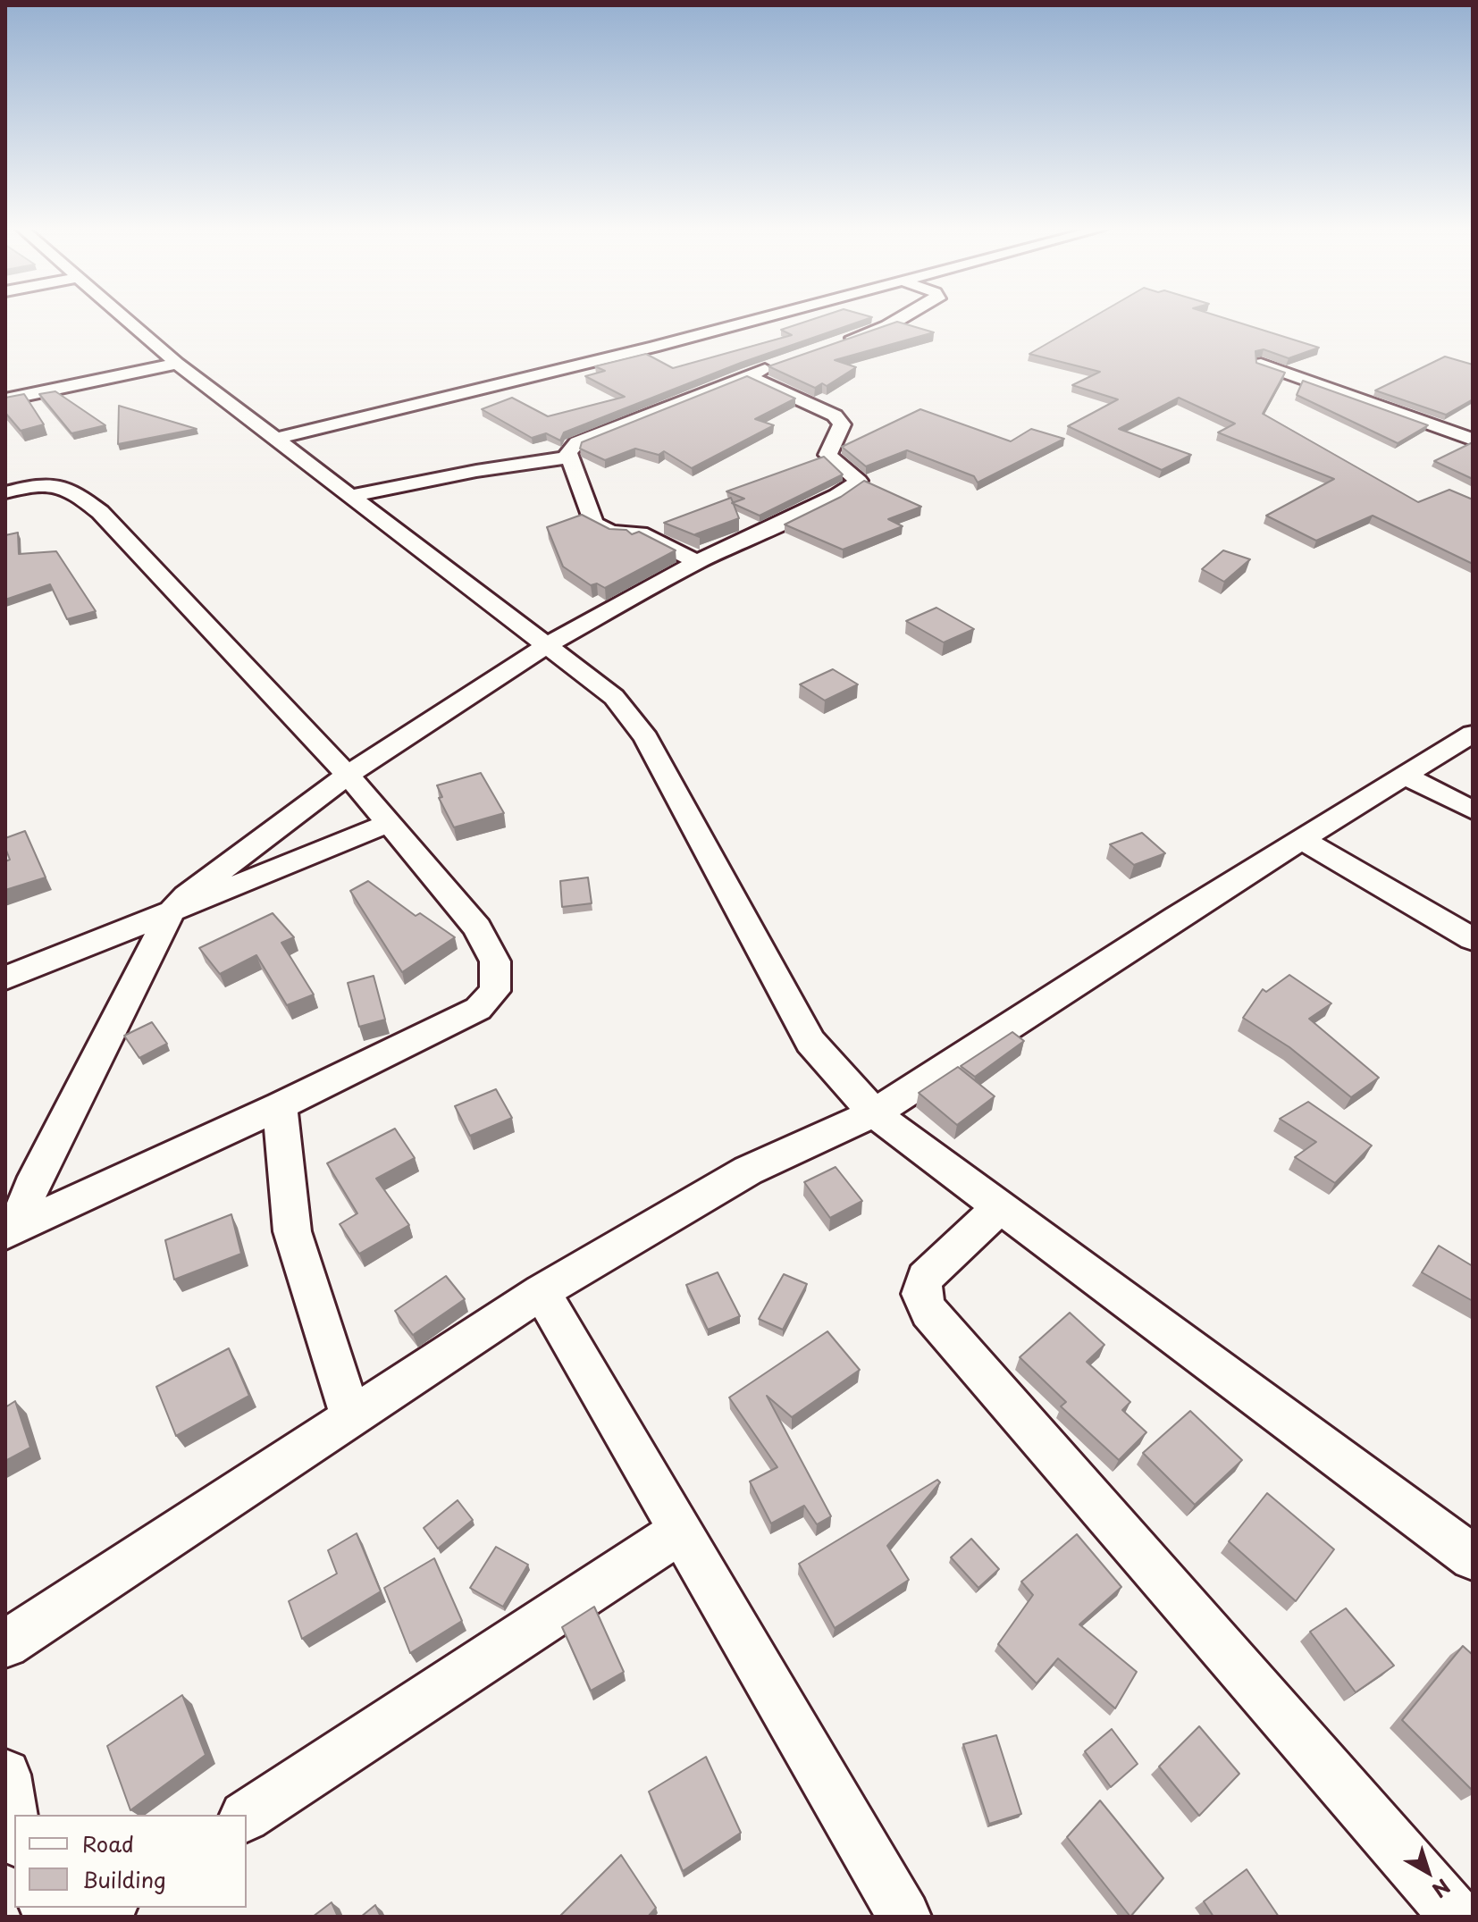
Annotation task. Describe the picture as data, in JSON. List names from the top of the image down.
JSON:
{
  "legend": ["Road", "Building"],
  "north": "bottom right"
}
